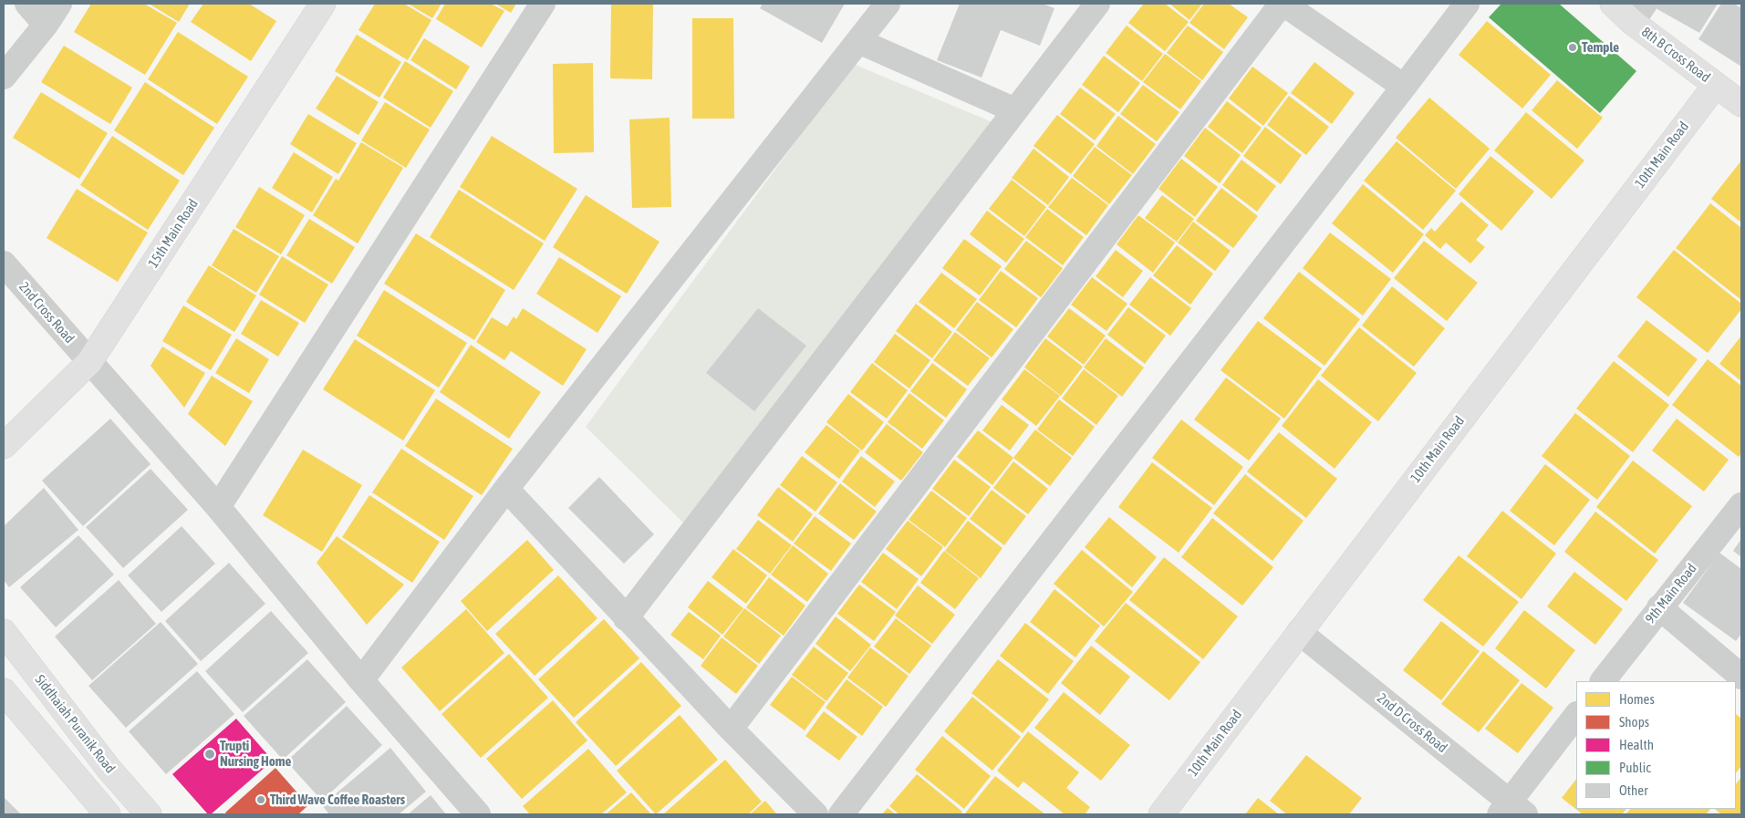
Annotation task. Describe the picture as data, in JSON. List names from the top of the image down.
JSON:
{
  "streets": {
    "street": [
      "8th B Cross Road",
      "10th Main Road",
      "15th Main Road",
      "2nd Cross Road",
      "9th Main Road",
      "2nd D Cross Road",
      "Siddhaiah Puranik Road"
    ]
  },
  "crossings": [
    ["8th B Cross Road", "10th Main Road"],
    ["10th Main Road", "2nd D Cross Road"],
    ["15th Main Road", "2nd Cross Road"]
  ],
  "places": ["Temple", "Trupti Nursing Home", "Third Wave Coffee Roasters"],
  "legend": [
    "Homes",
    "Shops",
    "Health",
    "Public",
    "Other"
  ]
}
